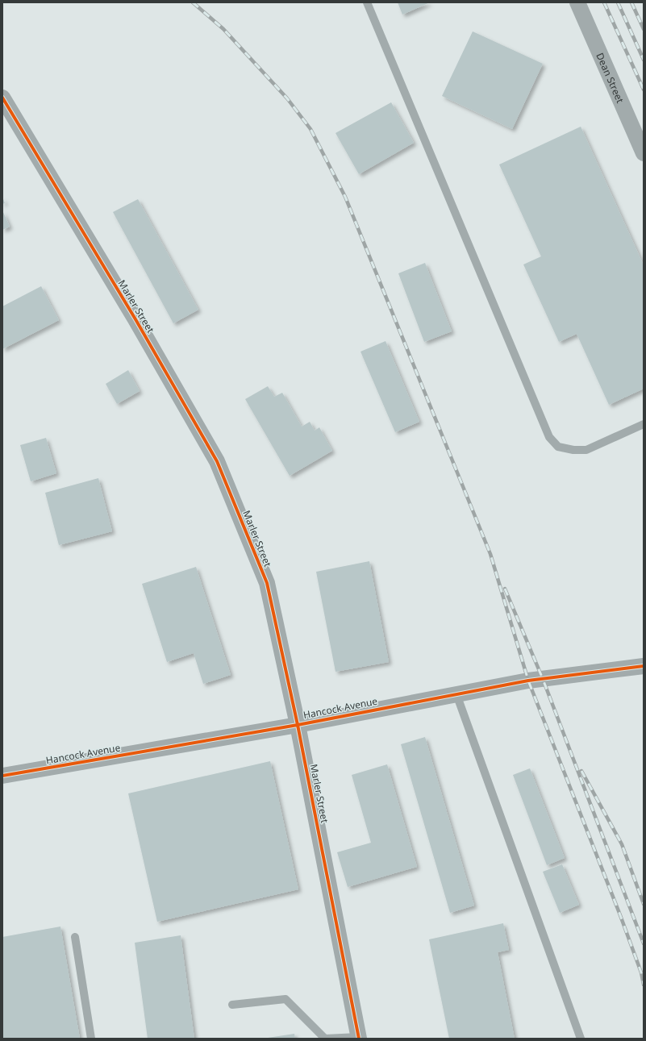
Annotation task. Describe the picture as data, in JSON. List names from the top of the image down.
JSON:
{
  "streets": {
    "street": ["Dean Street", "Marler Street", "Hancock Avenue"]
  },
  "crossings": [
    ["Marler Street", "Hancock Avenue"]
  ]
}
